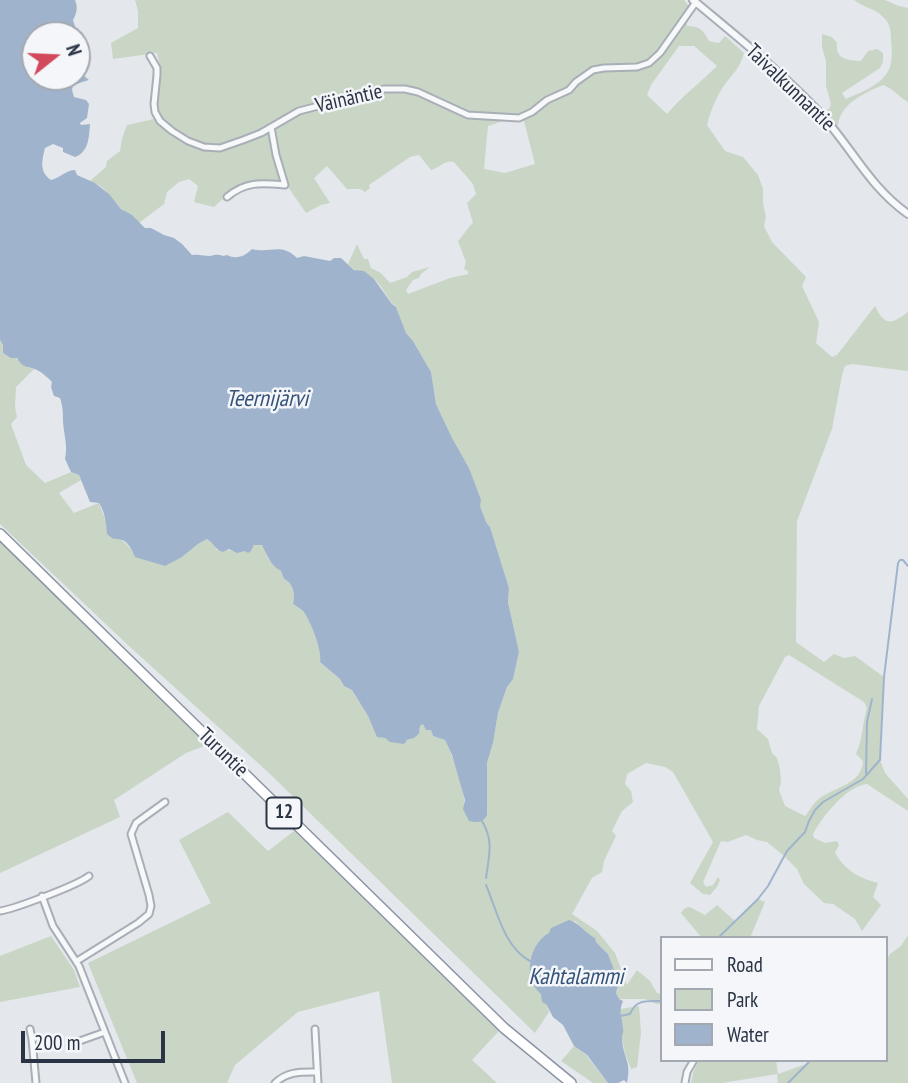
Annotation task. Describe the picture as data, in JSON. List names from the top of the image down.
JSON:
{
  "streets": {
    "highway": ["Turuntie", "12"],
    "street": ["Taivalkunnantie", "Väinäntie"]
  },
  "crossings": [
    ["Taivalkunnantie", "Väinäntie"]
  ],
  "water": ["Teernijärvi", "Kahtalammi"],
  "legend": ["Road", "Park", "Water"],
  "scale_bar": "200 m",
  "north": "right"
}
